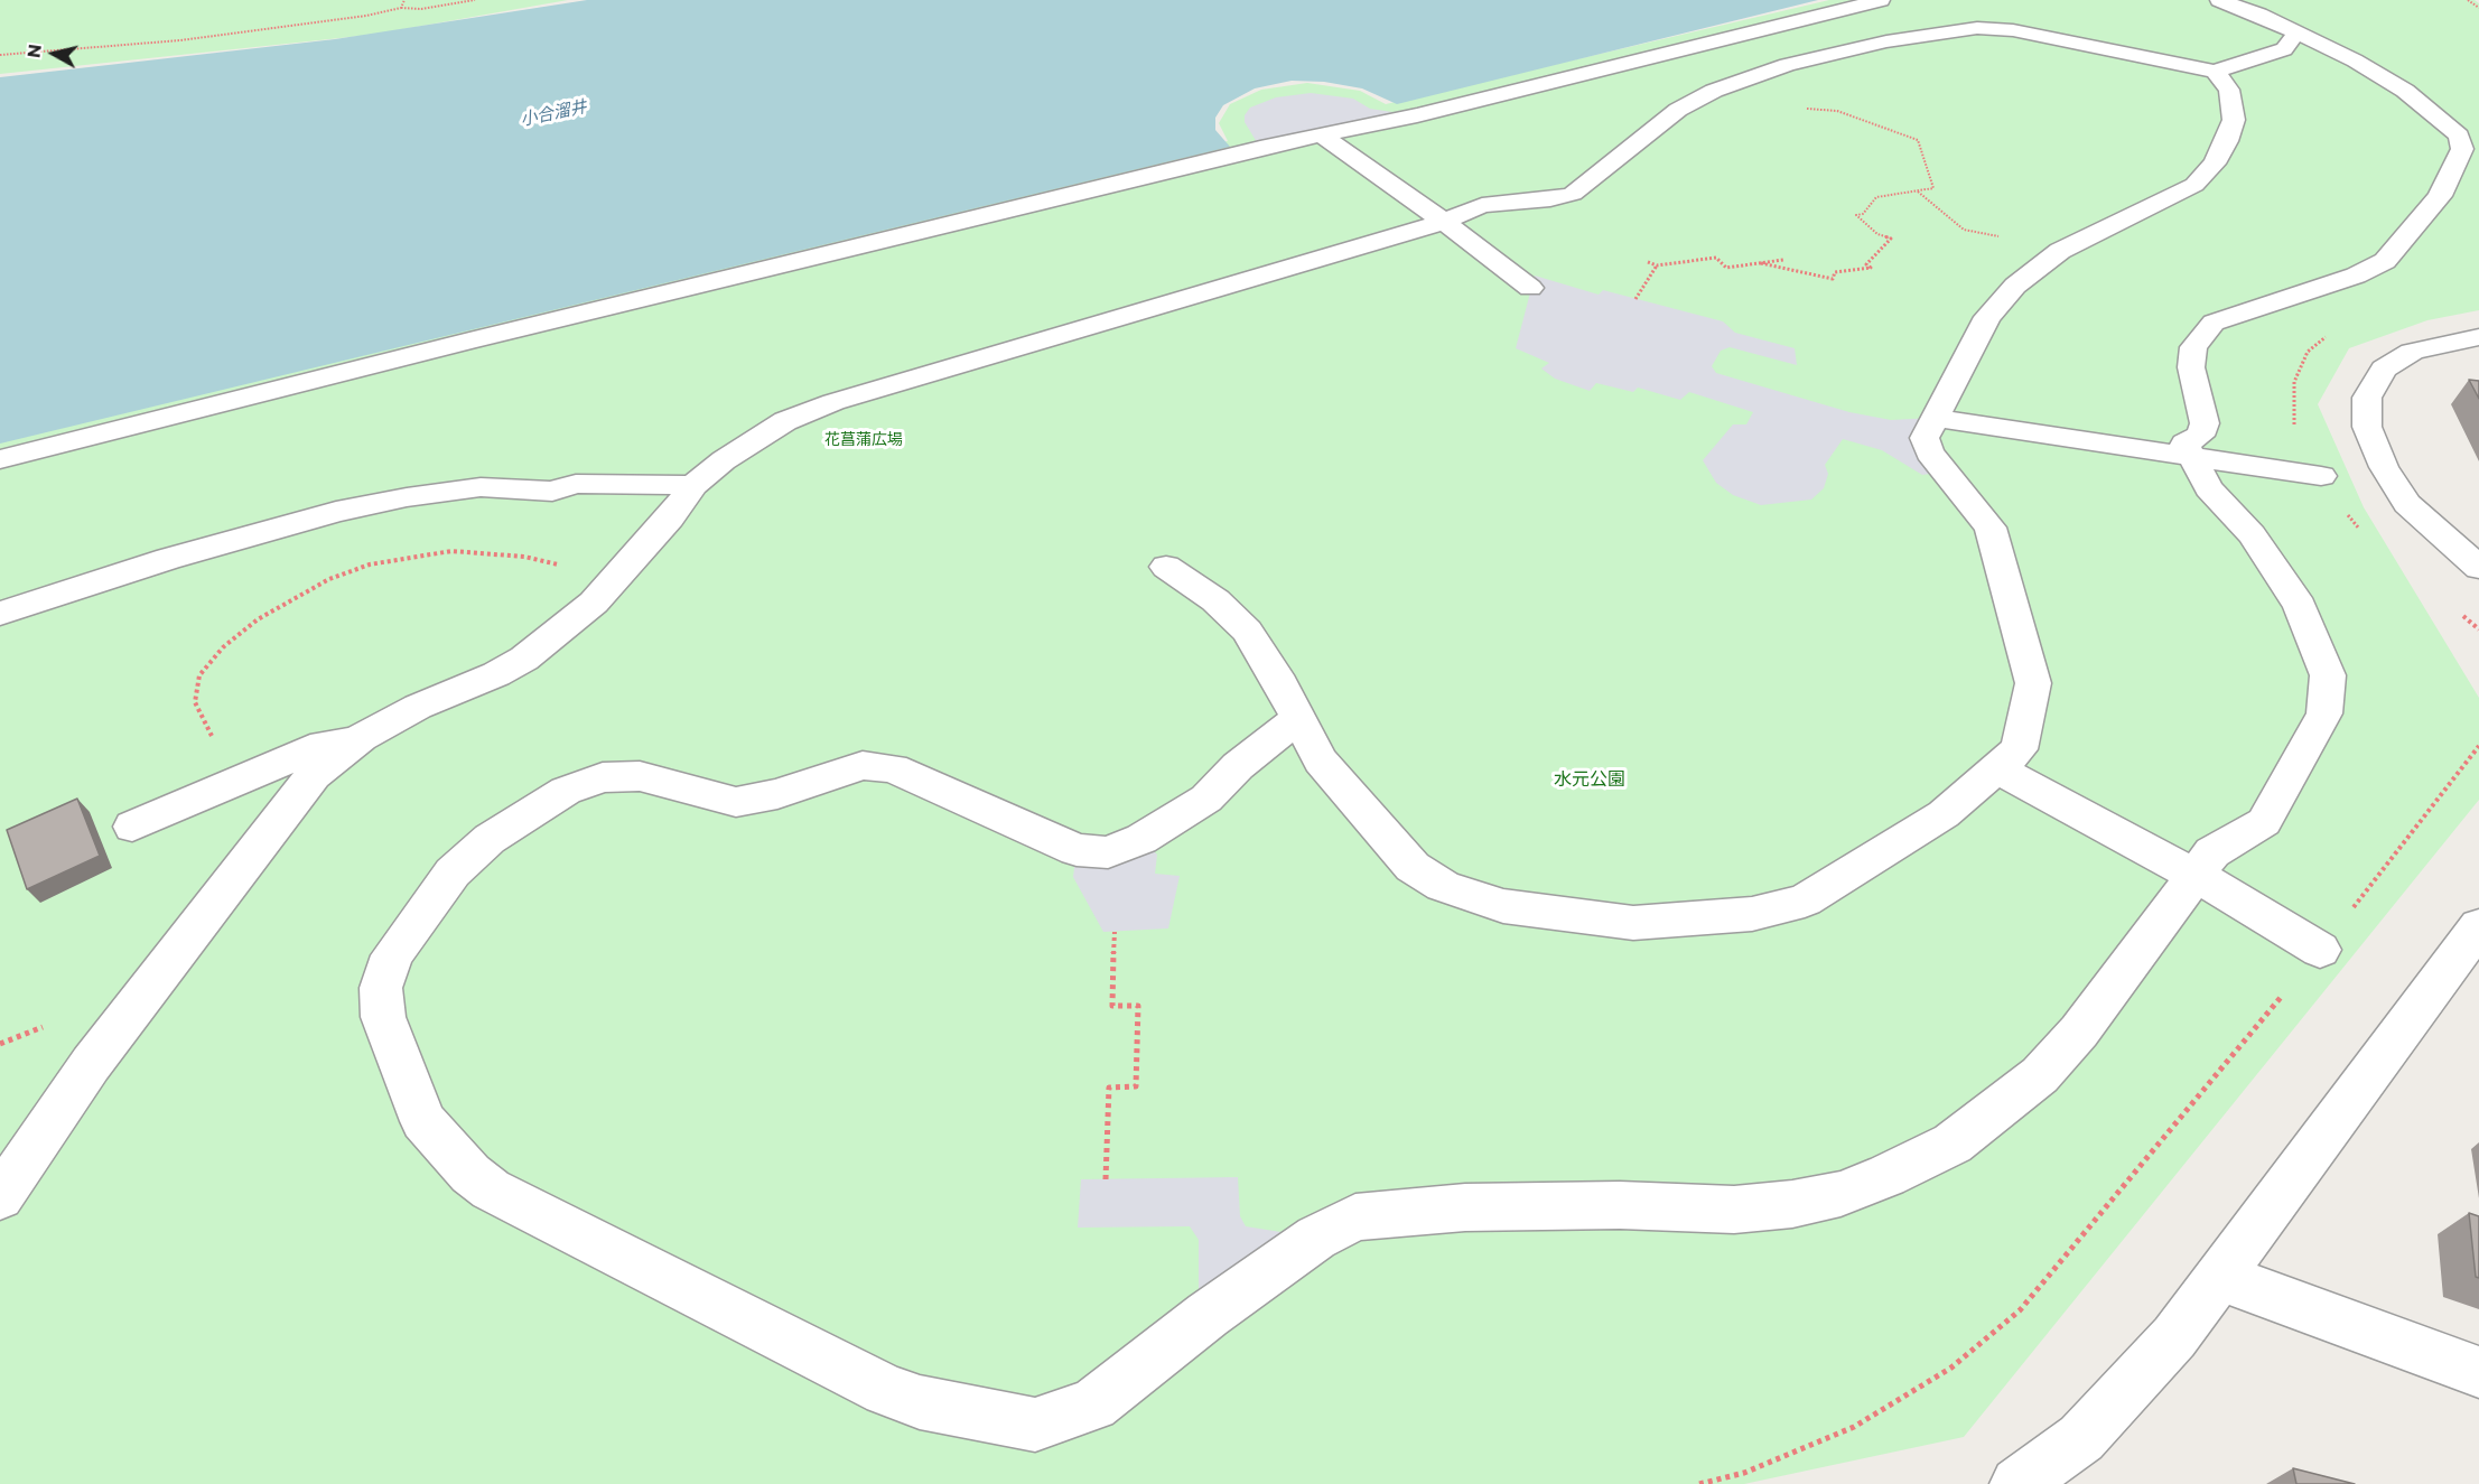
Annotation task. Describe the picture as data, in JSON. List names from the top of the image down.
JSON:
{
  "water": ["小合溜井"],
  "parks": ["花菖蒲広場", "水元公園"],
  "north": "left"
}
